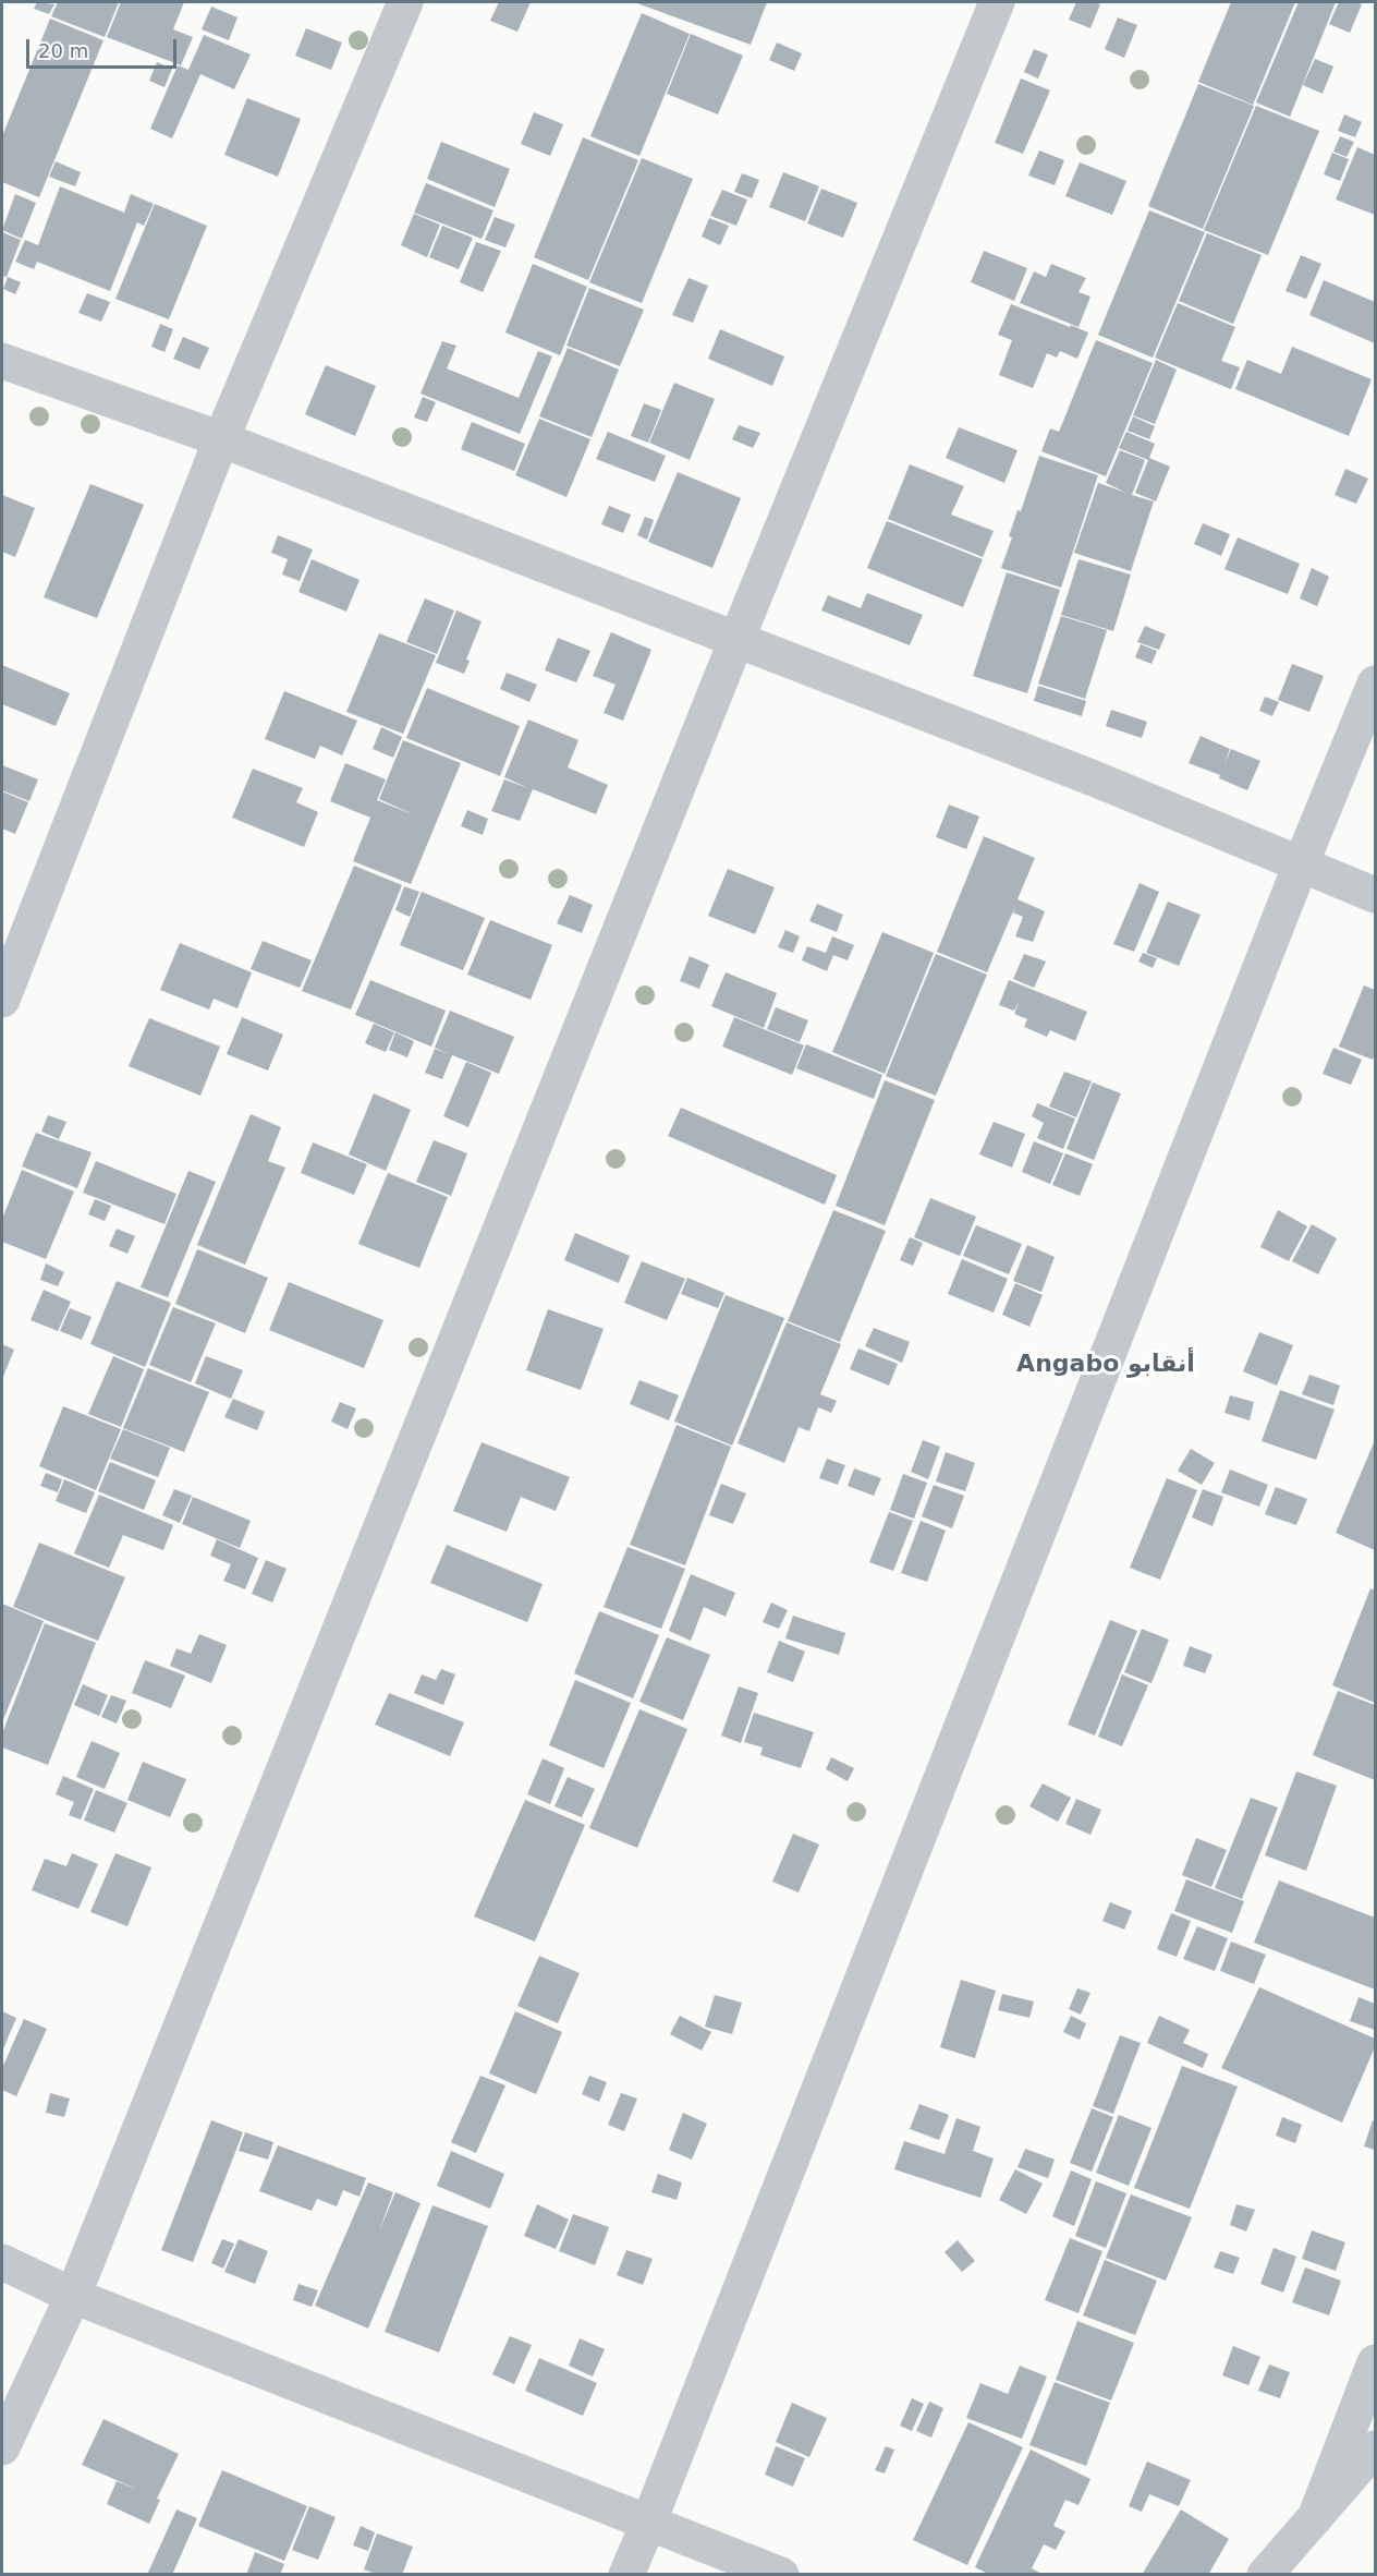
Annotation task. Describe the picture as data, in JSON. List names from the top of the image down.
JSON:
{
  "districts": ["Angabo أنقابو"],
  "scale_bar": "20 m"
}
